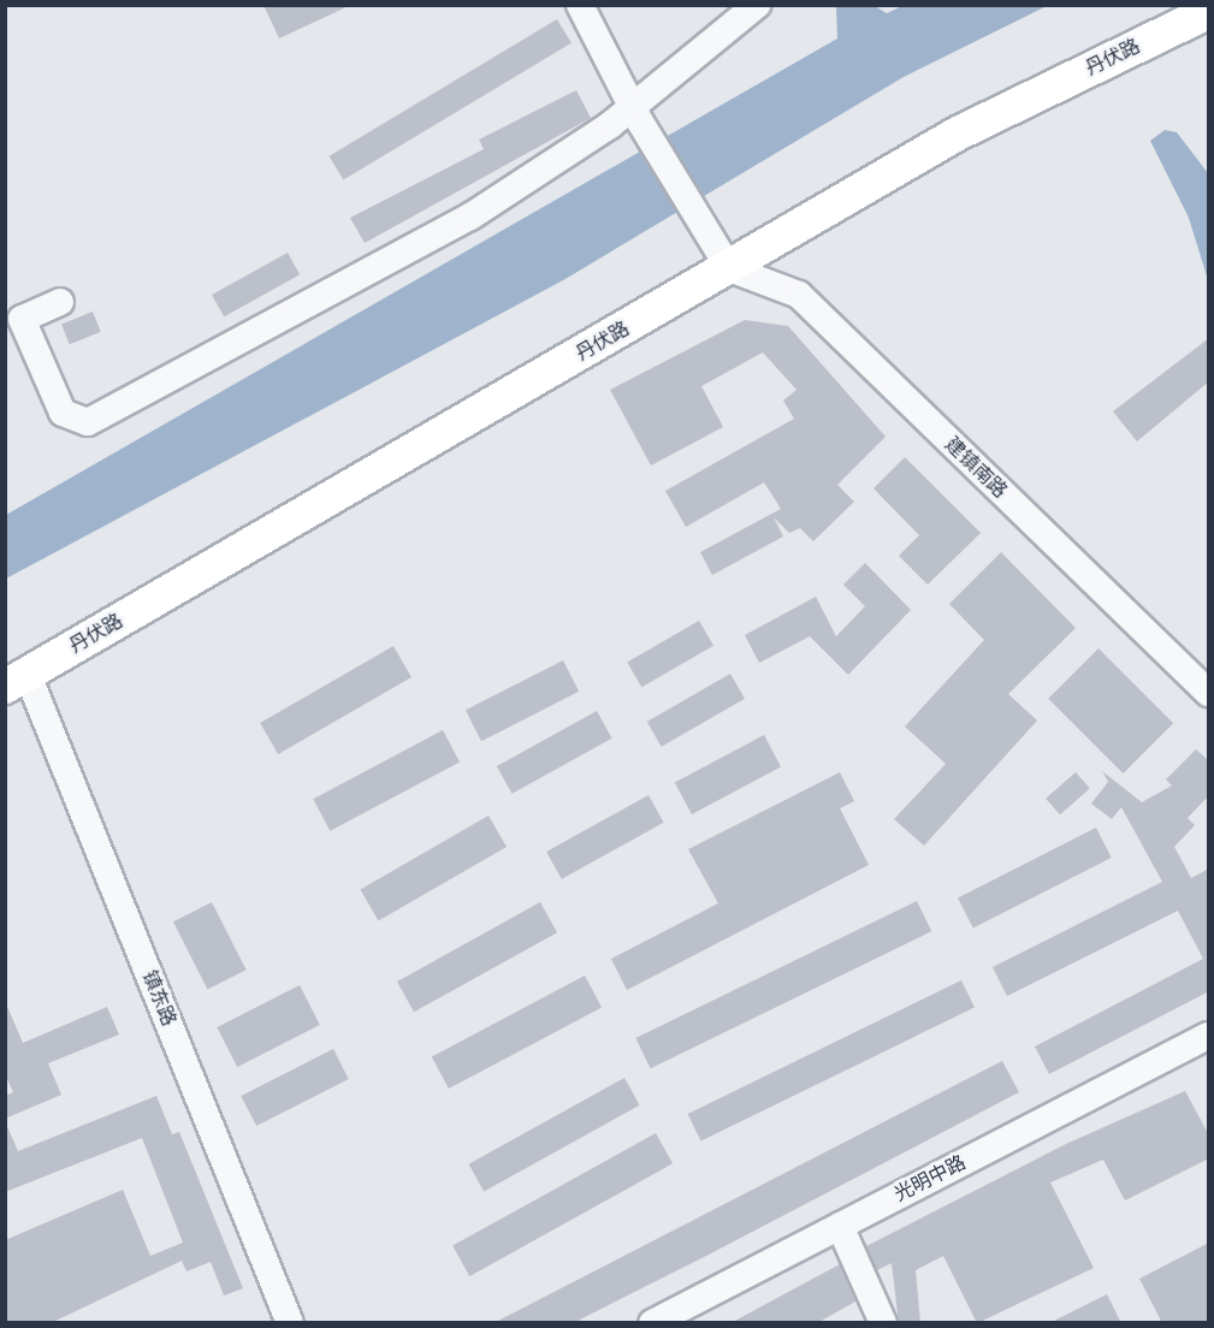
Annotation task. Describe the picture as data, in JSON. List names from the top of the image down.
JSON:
{
  "streets": {
    "main road": ["丹伏路"],
    "street": ["建镇南路", "镇东路", "光明中路"]
  },
  "crossings": [
    ["丹伏路", "建镇南路"],
    ["丹伏路", "镇东路"]
  ]
}
